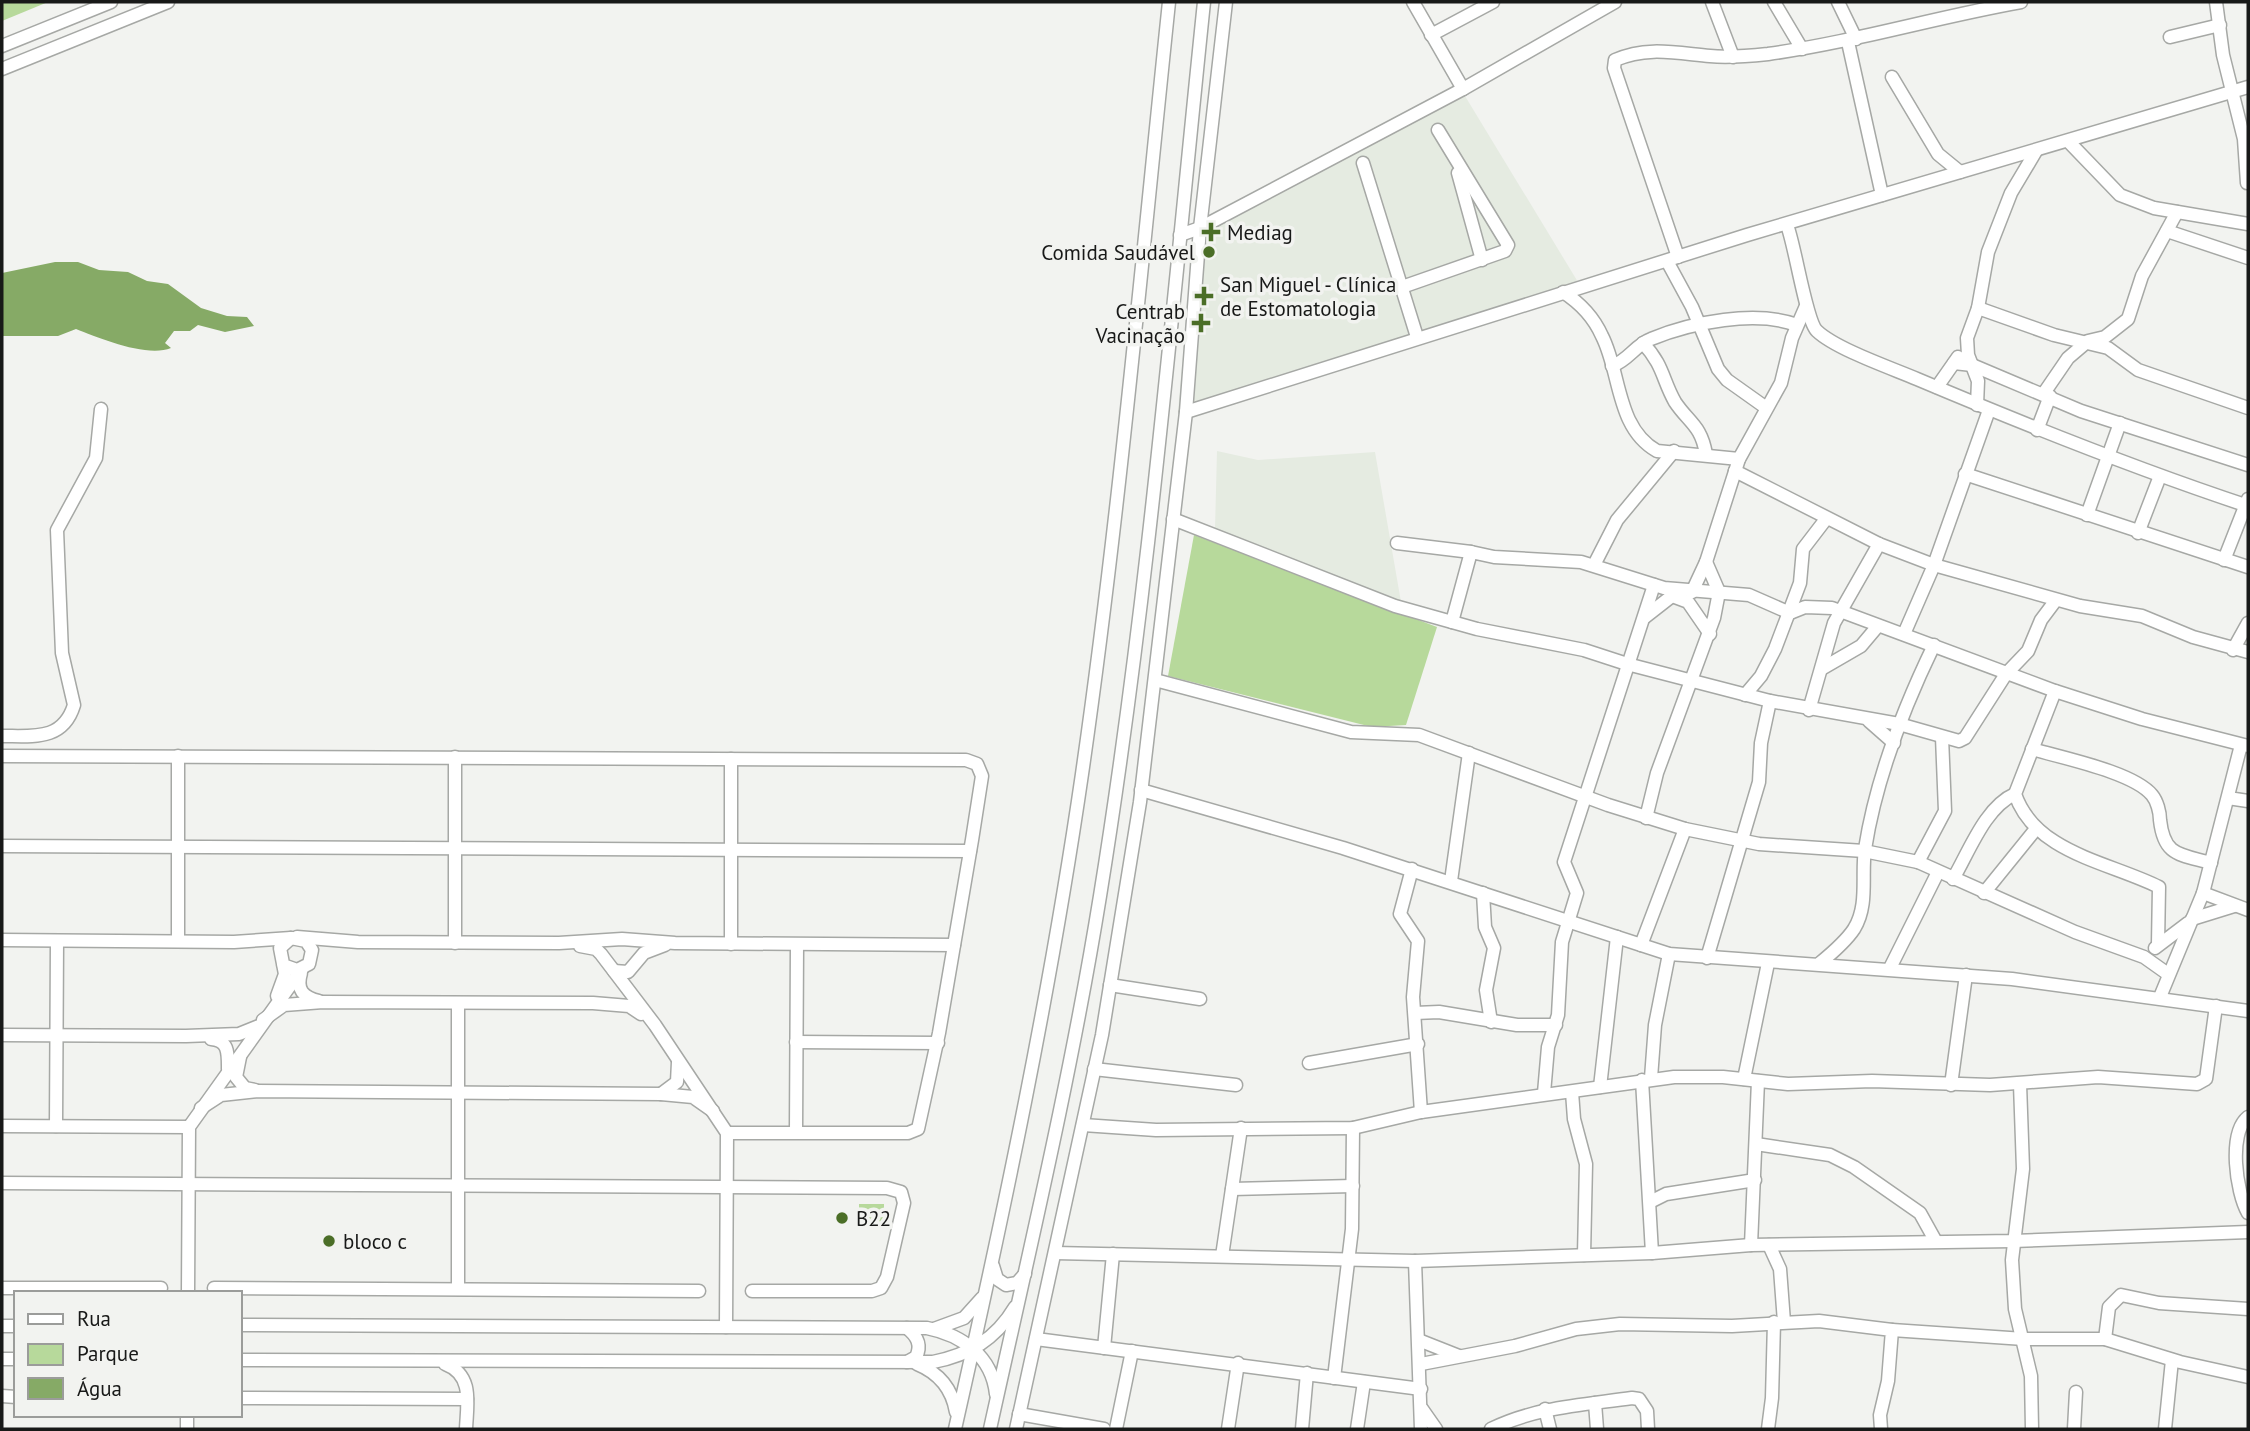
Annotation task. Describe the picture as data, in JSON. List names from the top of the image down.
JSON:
{
  "places": {
    "health": ["Mediag", "San Miguel - Clínica de Estomatologia", "Centrab Vacinação"],
    "other": ["Comida Saudável", "B22", "bloco c"]
  },
  "legend": ["Rua", "Parque", "Água"]
}
